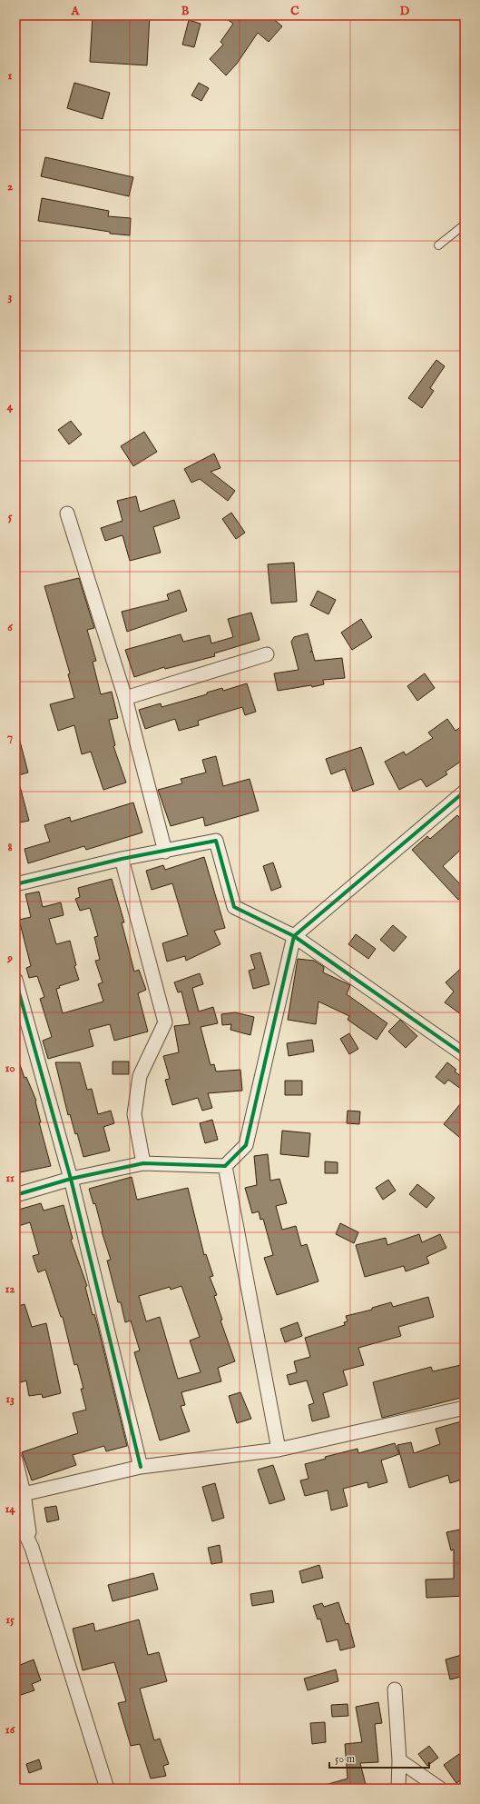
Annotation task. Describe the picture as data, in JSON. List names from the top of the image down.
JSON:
{
  "scale_bar": "50 m",
  "grid": {
    "columns": [
      "A",
      "B",
      "C",
      "D"
    ],
    "rows": [
      "1",
      "2",
      "3",
      "4",
      "5",
      "6",
      "7",
      "8",
      "9",
      "10",
      "11",
      "12",
      "13",
      "14",
      "15",
      "16"
    ]
  }
}
